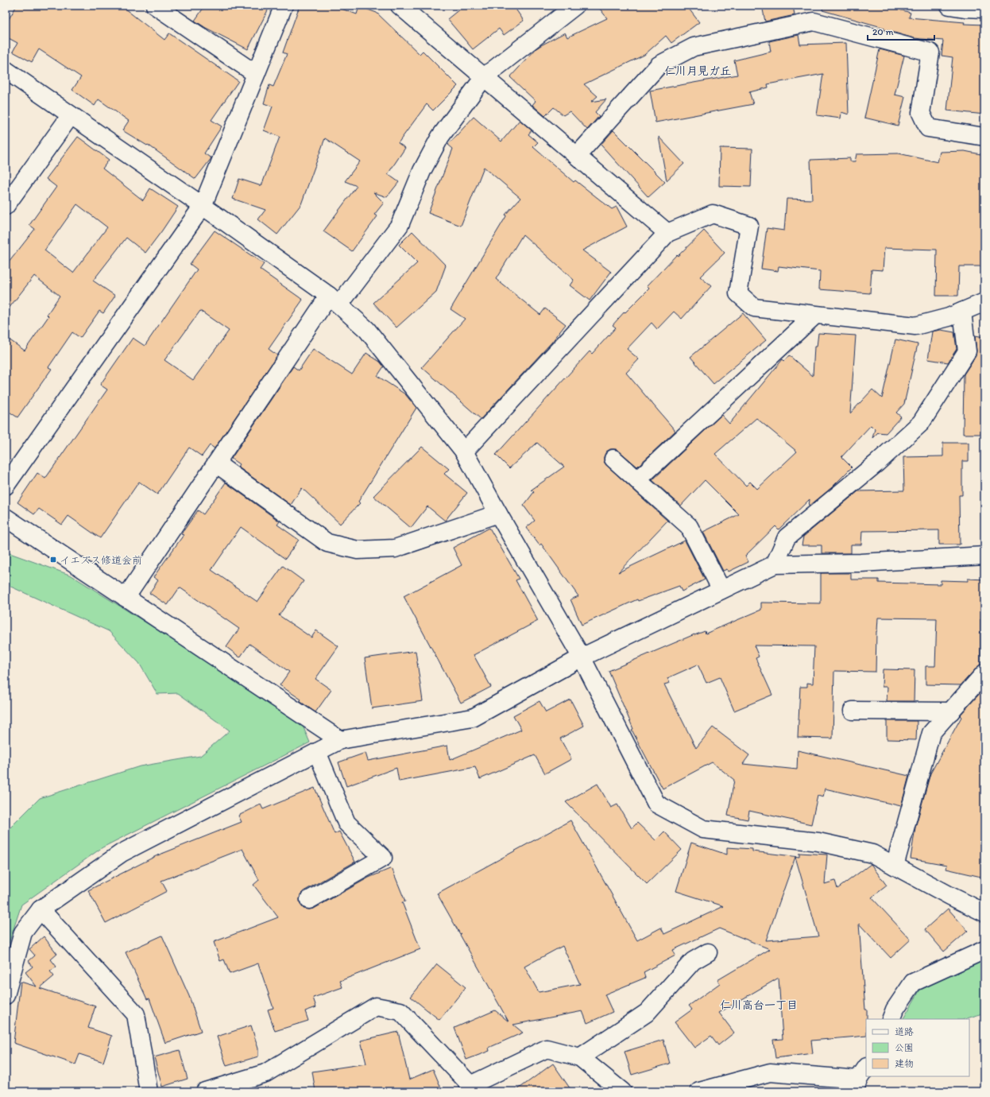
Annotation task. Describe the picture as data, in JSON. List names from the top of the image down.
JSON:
{
  "districts": ["仁川月見ガ丘", "仁川高台一丁目"],
  "places": {
    "transit": ["イエズス修道会前"]
  },
  "legend": ["道路", "公園", "建物"],
  "scale_bar": "20 m"
}
